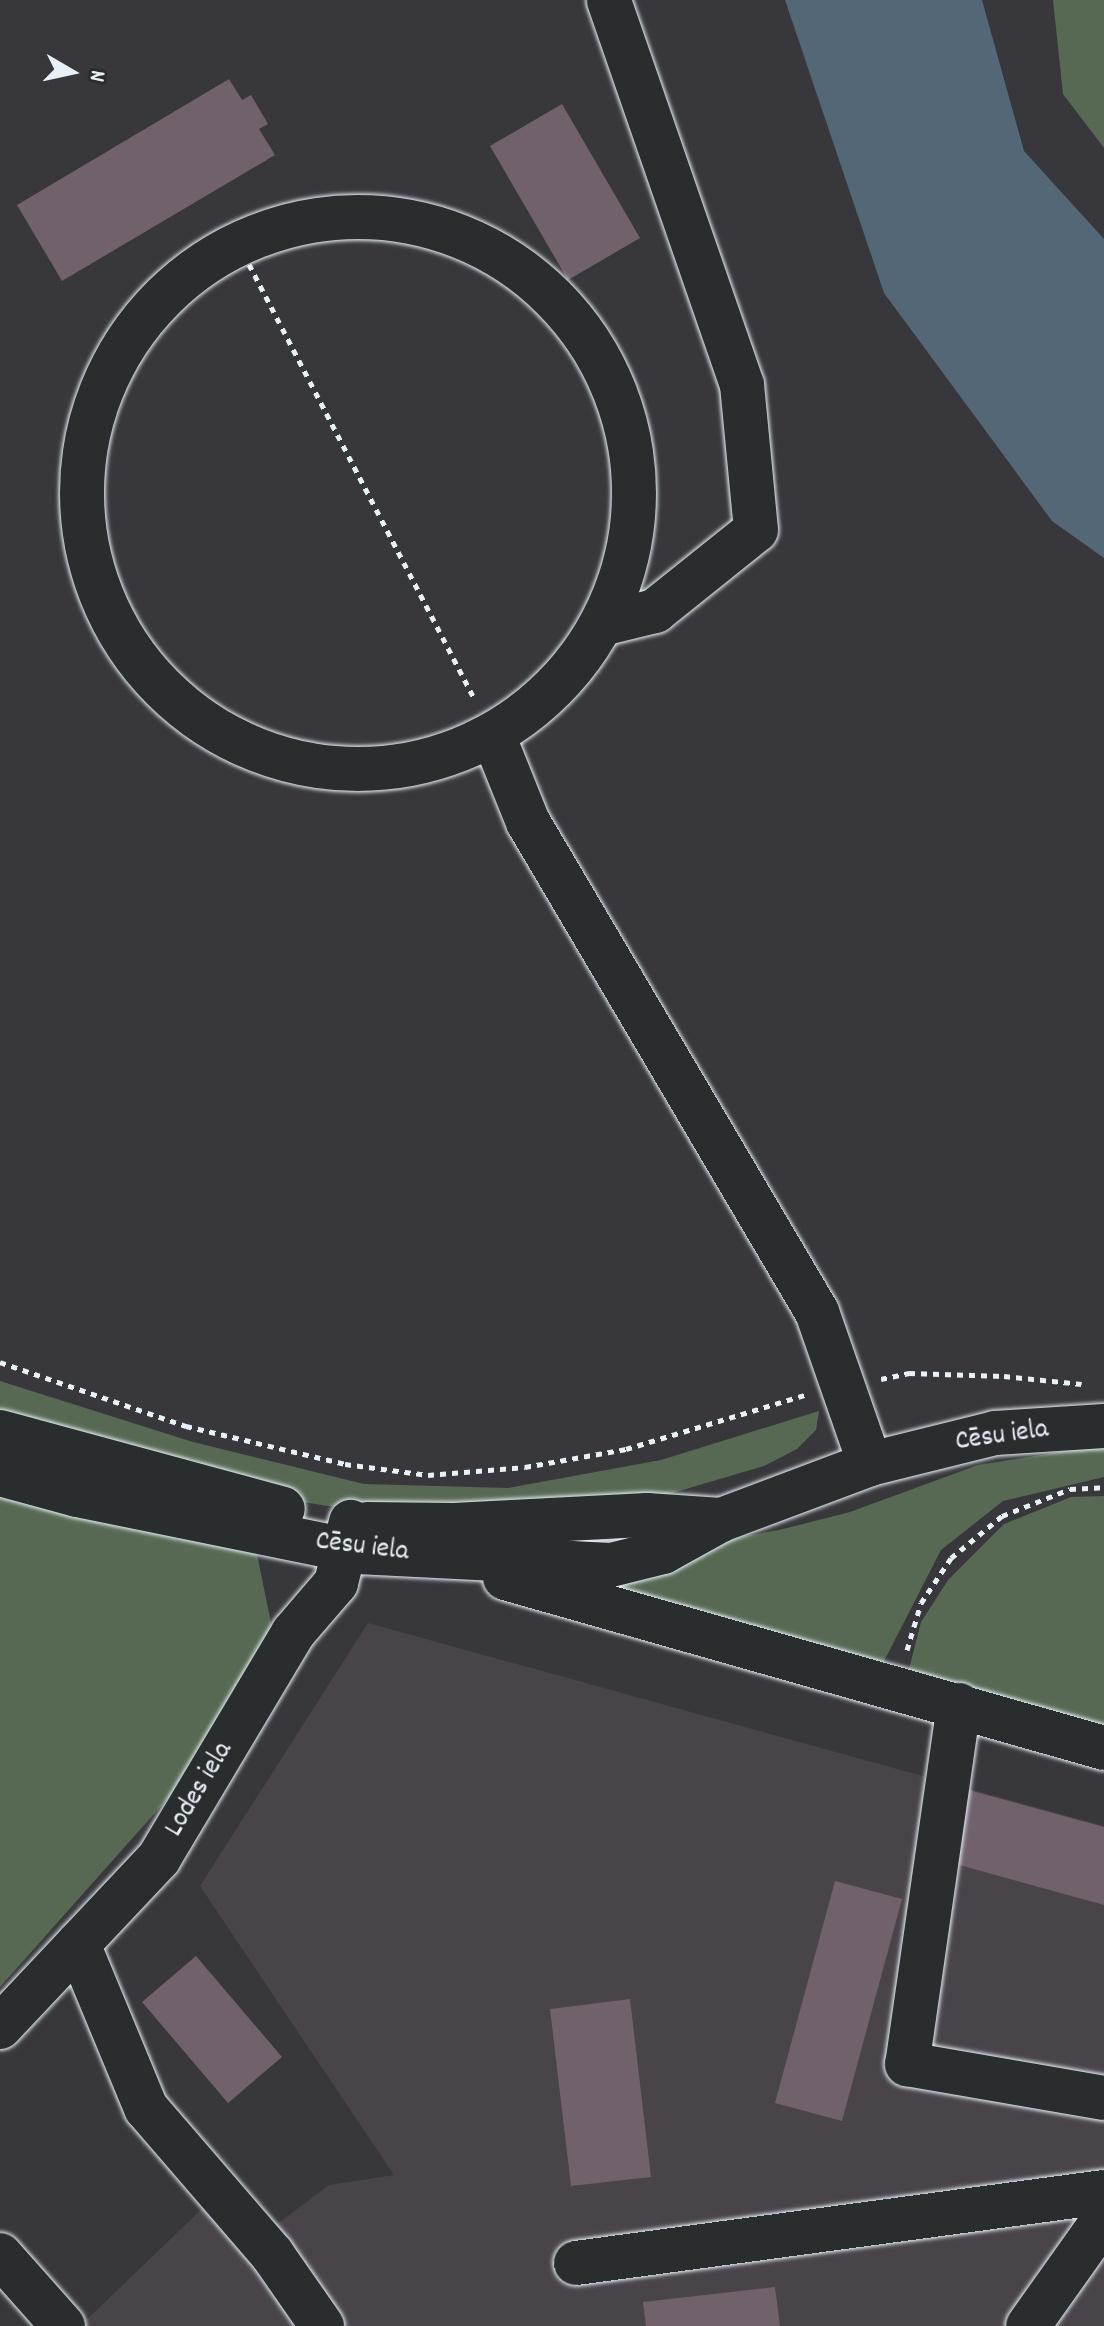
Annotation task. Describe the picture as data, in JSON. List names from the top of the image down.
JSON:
{
  "streets": {
    "street": ["Cēsu iela", "Lodes iela"]
  },
  "crossings": [
    ["Cēsu iela", "Lodes iela"]
  ],
  "north": "right"
}
